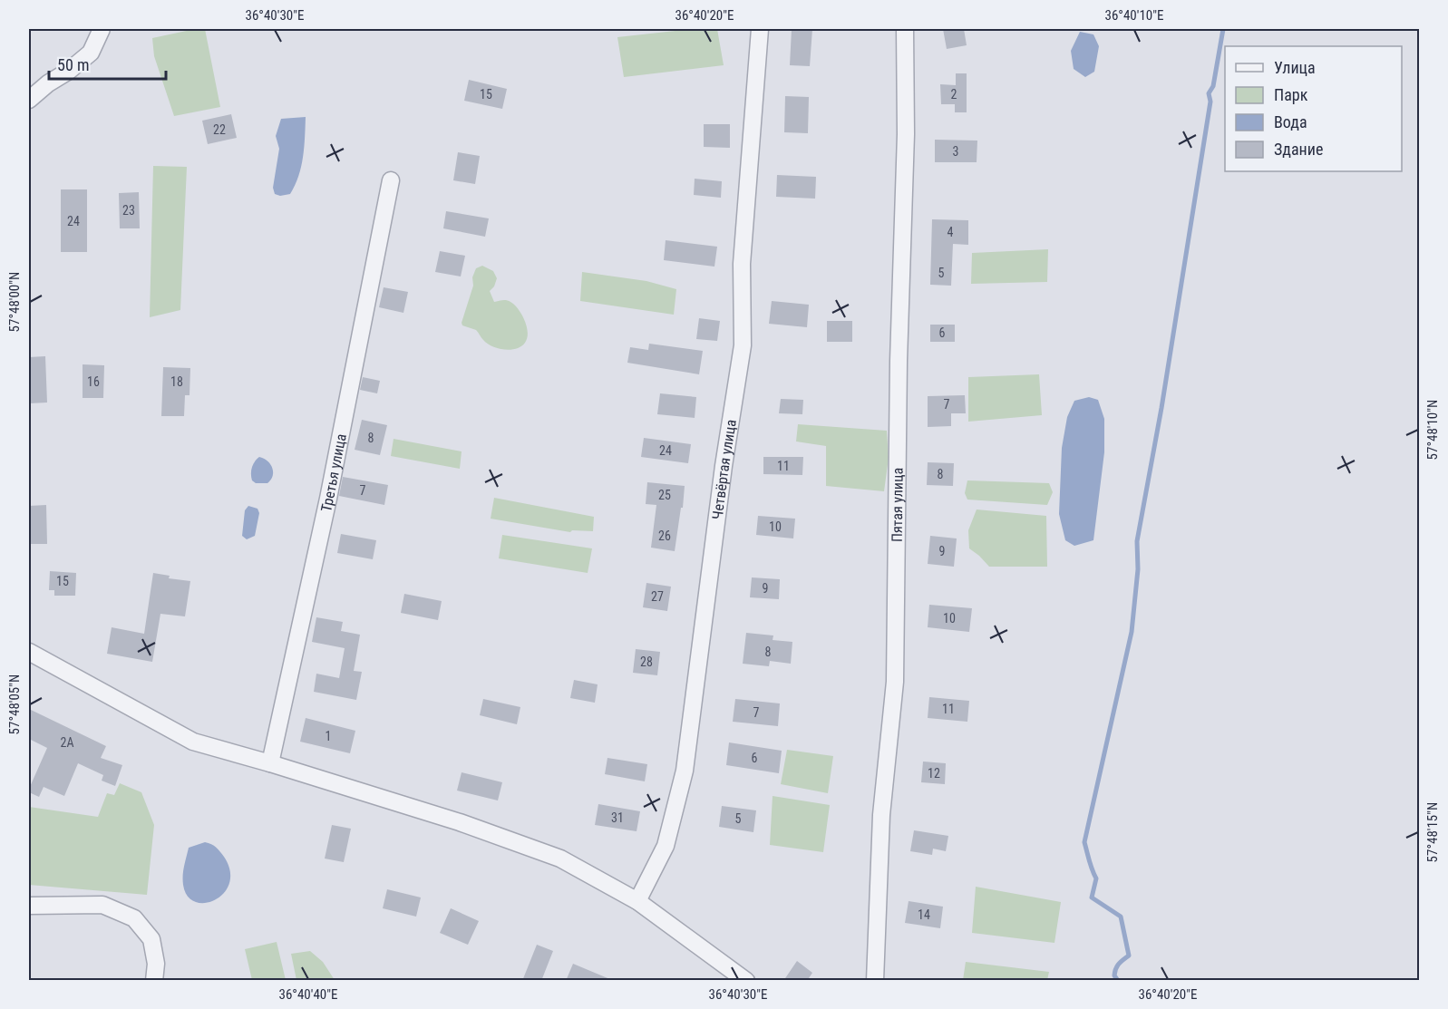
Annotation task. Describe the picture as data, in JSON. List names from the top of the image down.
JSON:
{
  "streets": {
    "street": ["Четвёртая улица", "Третья улица", "Пятая улица"]
  },
  "house_numbers": [
    "15",
    "2",
    "22",
    "3",
    "23",
    "24",
    "4",
    "5",
    "6",
    "16",
    "18",
    "7",
    "8",
    "24",
    "11",
    "8",
    "7",
    "25",
    "10",
    "26",
    "9",
    "15",
    "9",
    "27",
    "10",
    "8",
    "28",
    "11",
    "7",
    "1",
    "2А",
    "6",
    "12",
    "31",
    "5",
    "14"
  ],
  "legend": [
    "Улица",
    "Парк",
    "Вода",
    "Здание"
  ],
  "scale_bar": "50 m",
  "coordinates": [
    "36°40'30\"E",
    "36°40'20\"E",
    "36°40'10\"E",
    "57°48'00\"N",
    "57°48'10\"N",
    "57°48'05\"N",
    "57°48'15\"N",
    "36°40'40\"E"
  ]
}
